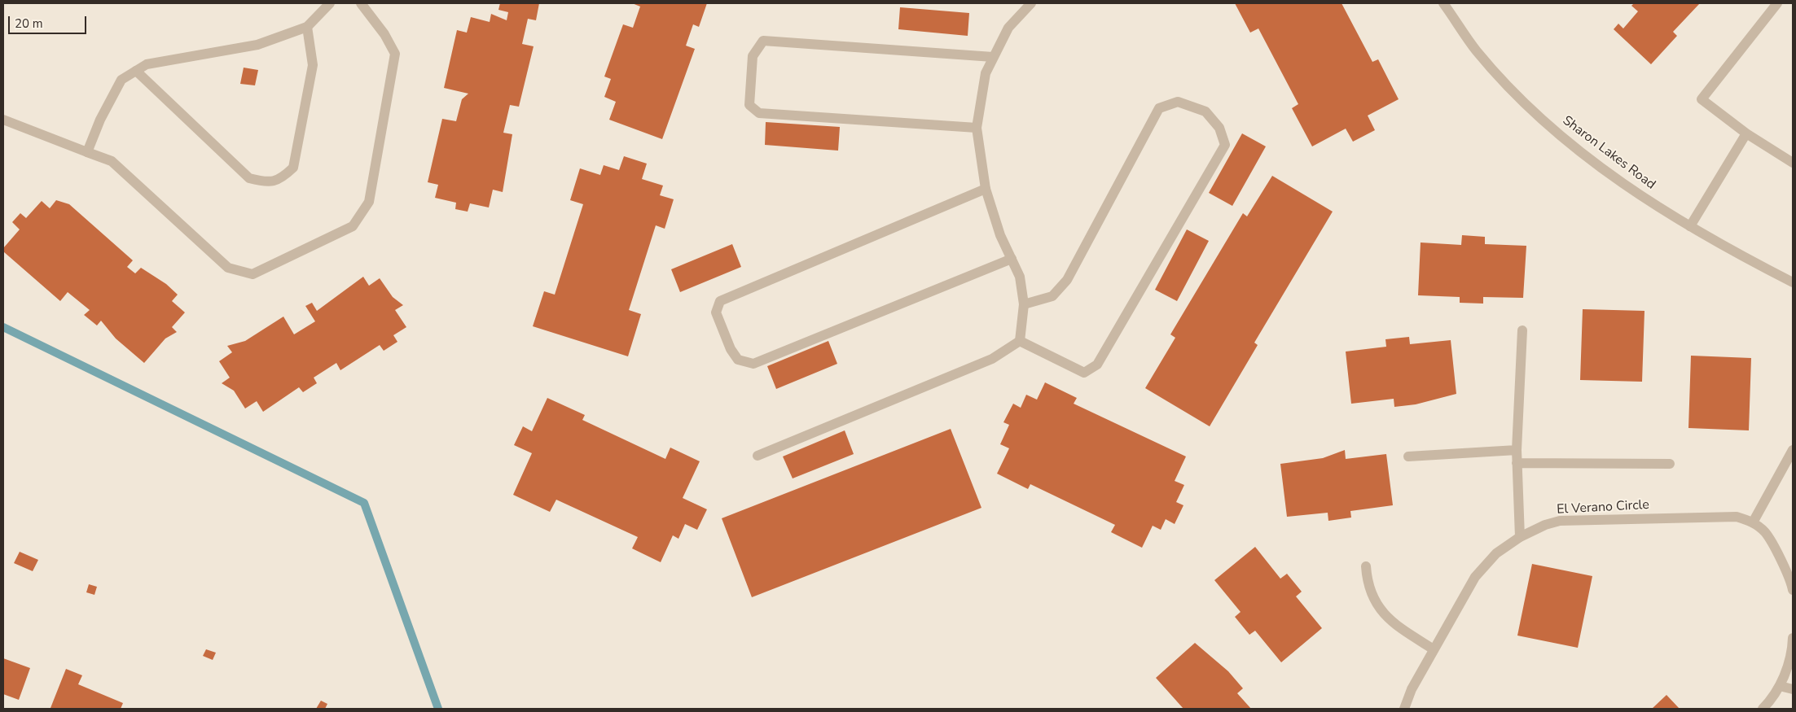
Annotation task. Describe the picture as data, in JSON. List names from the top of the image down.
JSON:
{
  "streets": {
    "street": ["Sharon Lakes Road", "El Verano Circle"]
  },
  "scale_bar": "20 m"
}
